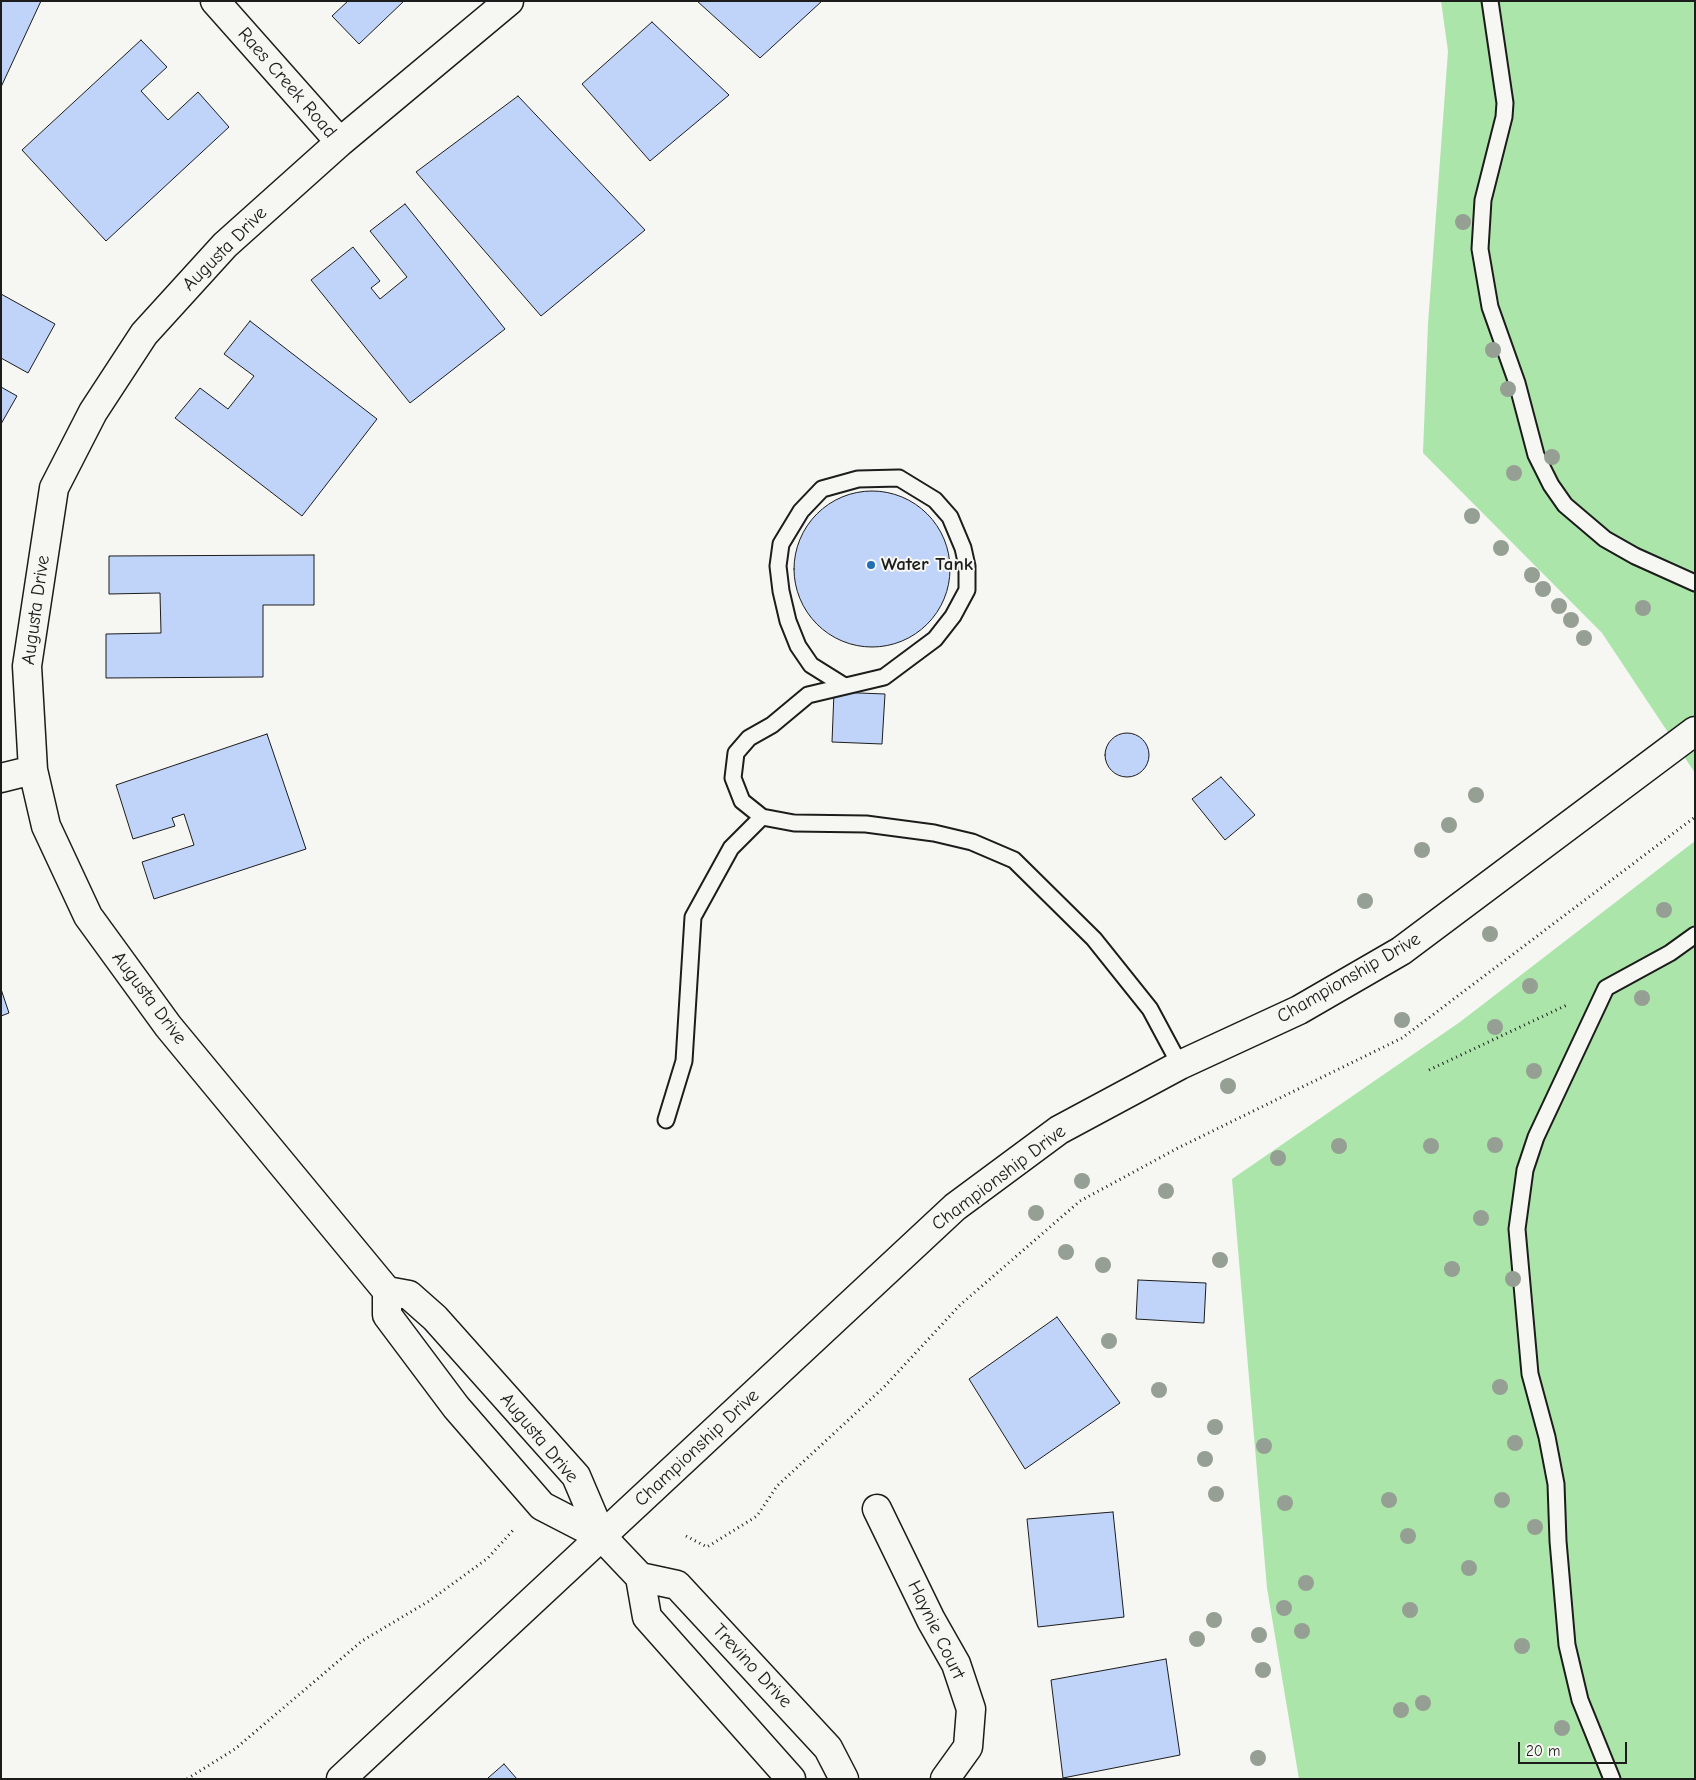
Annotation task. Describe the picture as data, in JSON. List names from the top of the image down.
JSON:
{
  "streets": {
    "street": [
      "Raes Creek Road",
      "Augusta Drive",
      "Championship Drive",
      "Haynie Court",
      "Trevino Drive"
    ]
  },
  "crossings": [
    ["Raes Creek Road", "Augusta Drive"],
    ["Augusta Drive", "Championship Drive"]
  ],
  "places": ["Water Tank"],
  "scale_bar": "20 m"
}
